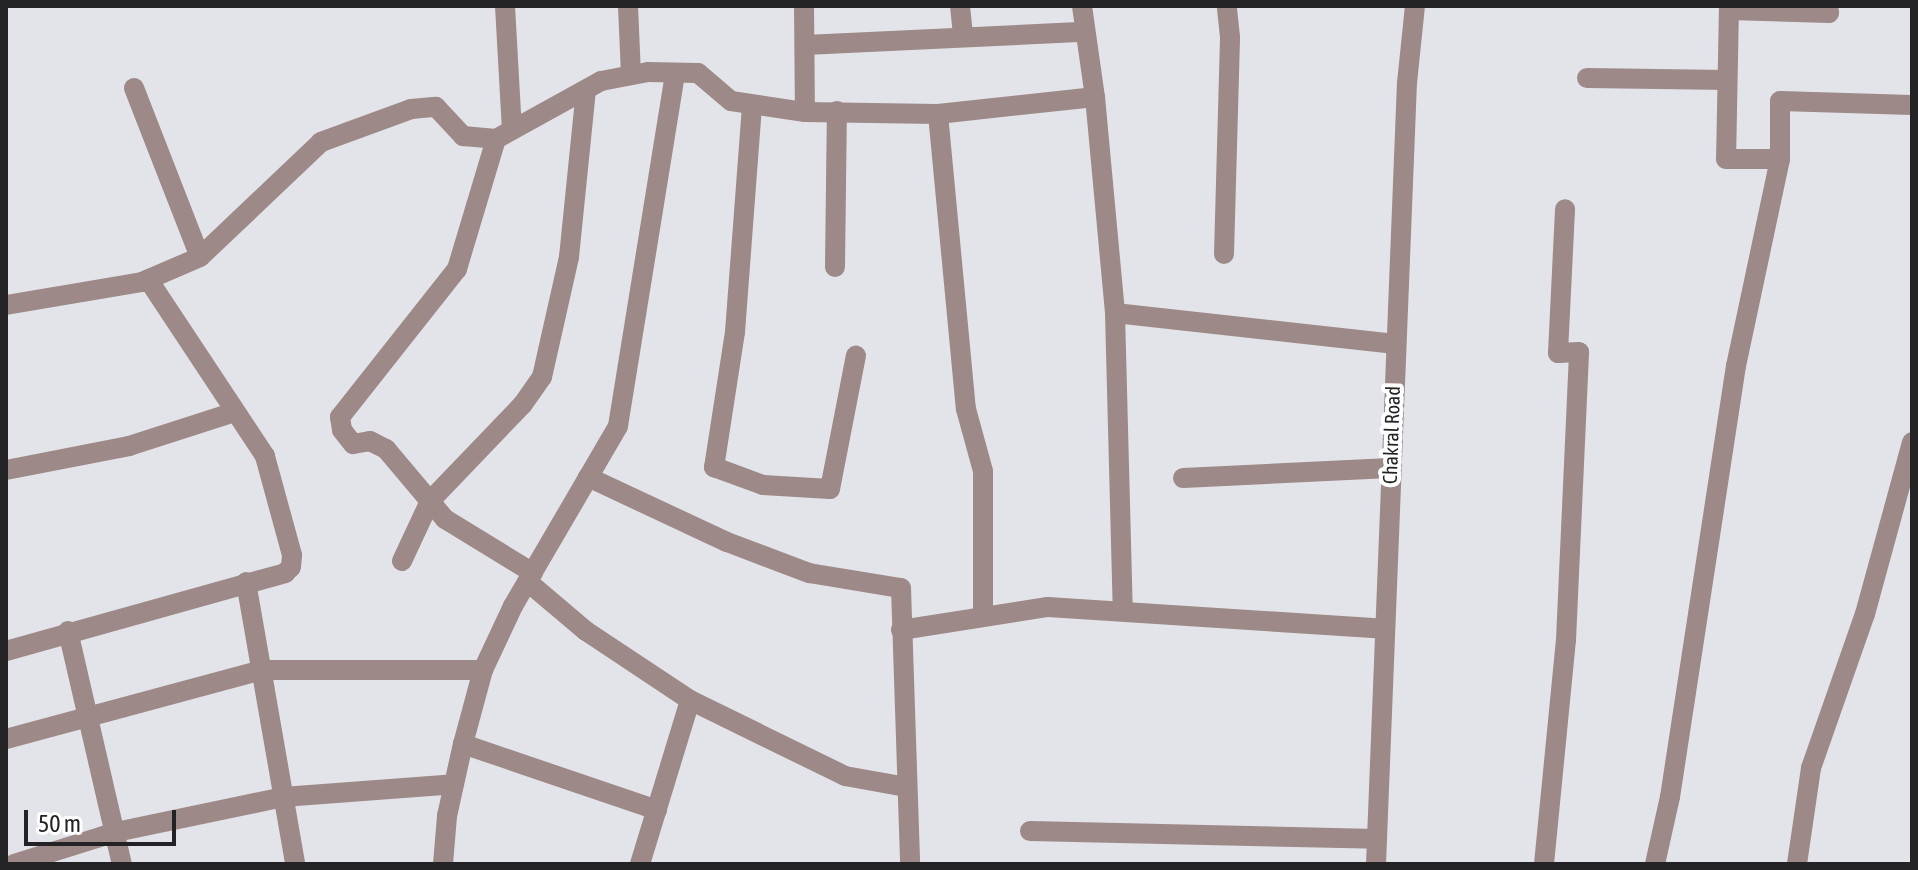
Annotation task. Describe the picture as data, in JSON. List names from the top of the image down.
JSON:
{
  "streets": {
    "street": ["Chakral Road"]
  },
  "scale_bar": "50 m"
}
